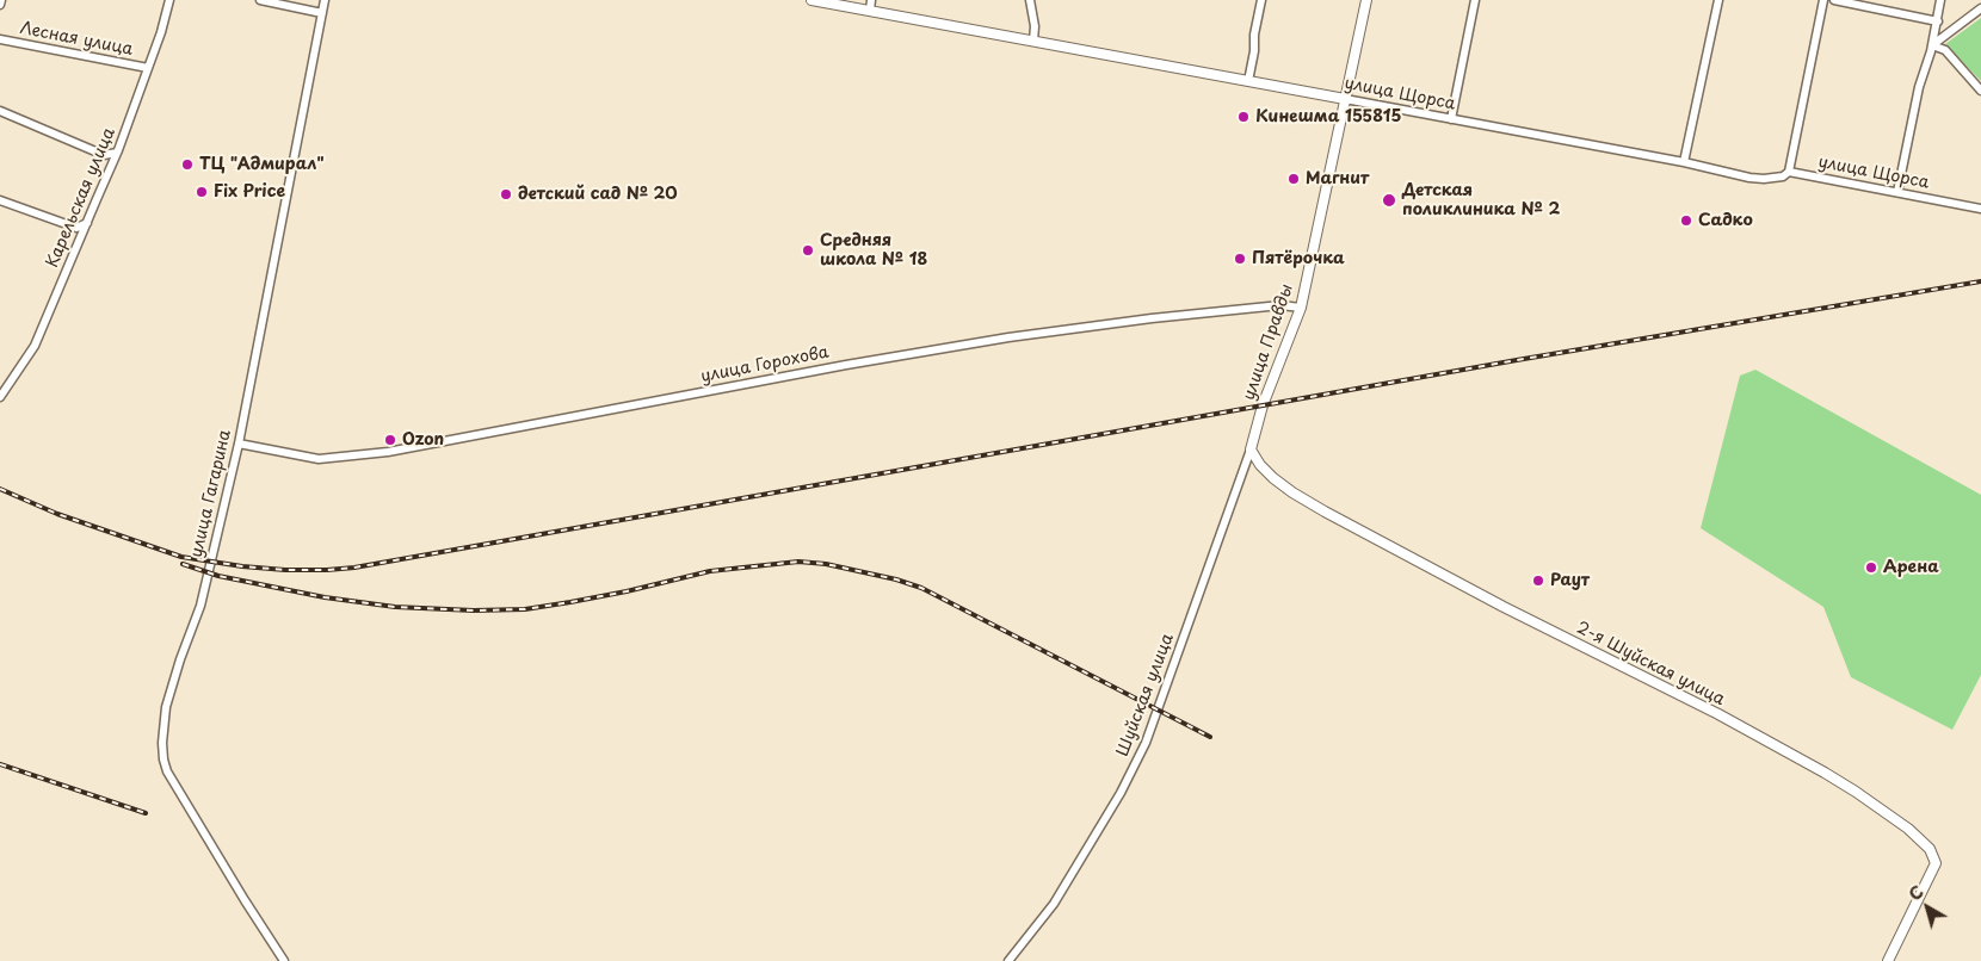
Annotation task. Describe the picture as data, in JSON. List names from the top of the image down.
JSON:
{
  "streets": {
    "street": [
      "Лесная улица",
      "улица Щорса",
      "Карельская улица",
      "улица Правды",
      "улица Горохова",
      "улица Гагарина",
      "2-я Шуйская улица",
      "Шуйская улица"
    ]
  },
  "crossings": [
    ["Лесная улица", "Карельская улица"],
    ["улица Щорса", "улица Правды"],
    ["улица Правды", "улица Горохова"],
    ["улица Правды", "2-я Шуйская улица"],
    ["улица Правды", "Шуйская улица"],
    ["улица Горохова", "улица Гагарина"],
    ["2-я Шуйская улица", "Шуйская улица"]
  ],
  "places": [
    "Кинешма 155815",
    "ТЦ \"Адмирал\"",
    "Магнит",
    "Fix Price",
    "детский сад № 20",
    "Детская поликлиника № 2",
    "Садко",
    "Средняя школа № 18",
    "Пятёрочка",
    "Ozon",
    "Арена",
    "Раут"
  ],
  "north": "top left"
}
